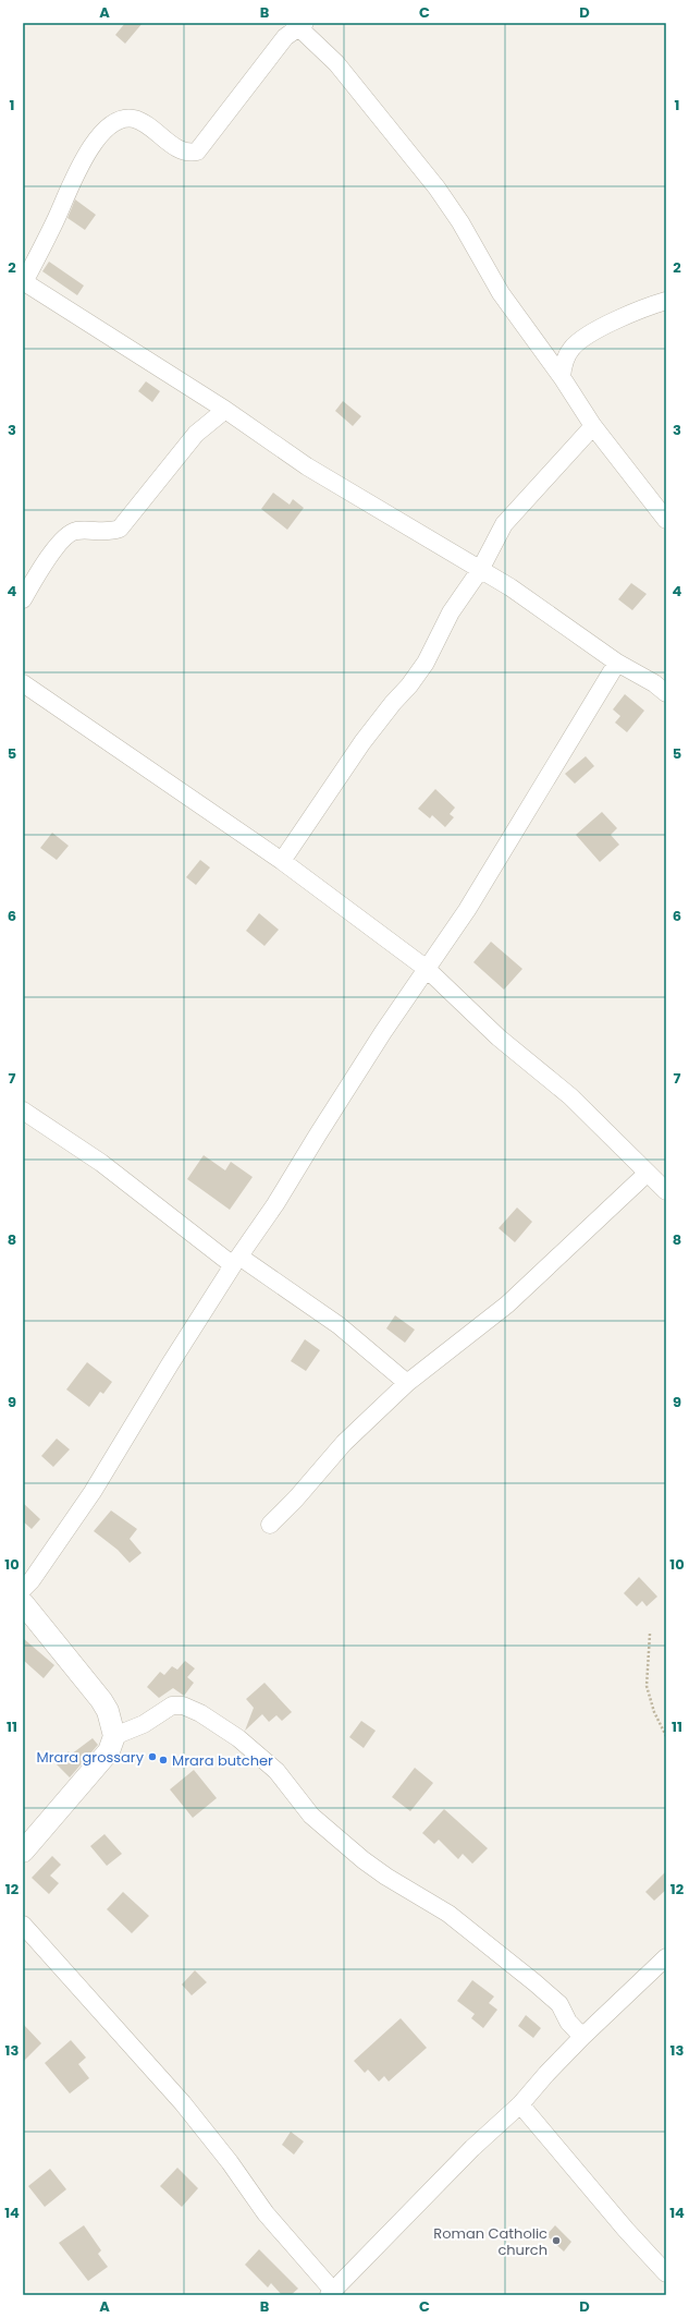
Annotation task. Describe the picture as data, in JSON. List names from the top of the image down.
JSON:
{
  "places": ["Mrara grossary", "Mrara butcher", "Roman Catholic church"],
  "grid": {
    "columns": [
      "A",
      "B",
      "C",
      "D"
    ],
    "rows": [
      "1",
      "2",
      "3",
      "4",
      "5",
      "6",
      "7",
      "8",
      "9",
      "10",
      "11",
      "12",
      "13",
      "14"
    ]
  }
}
